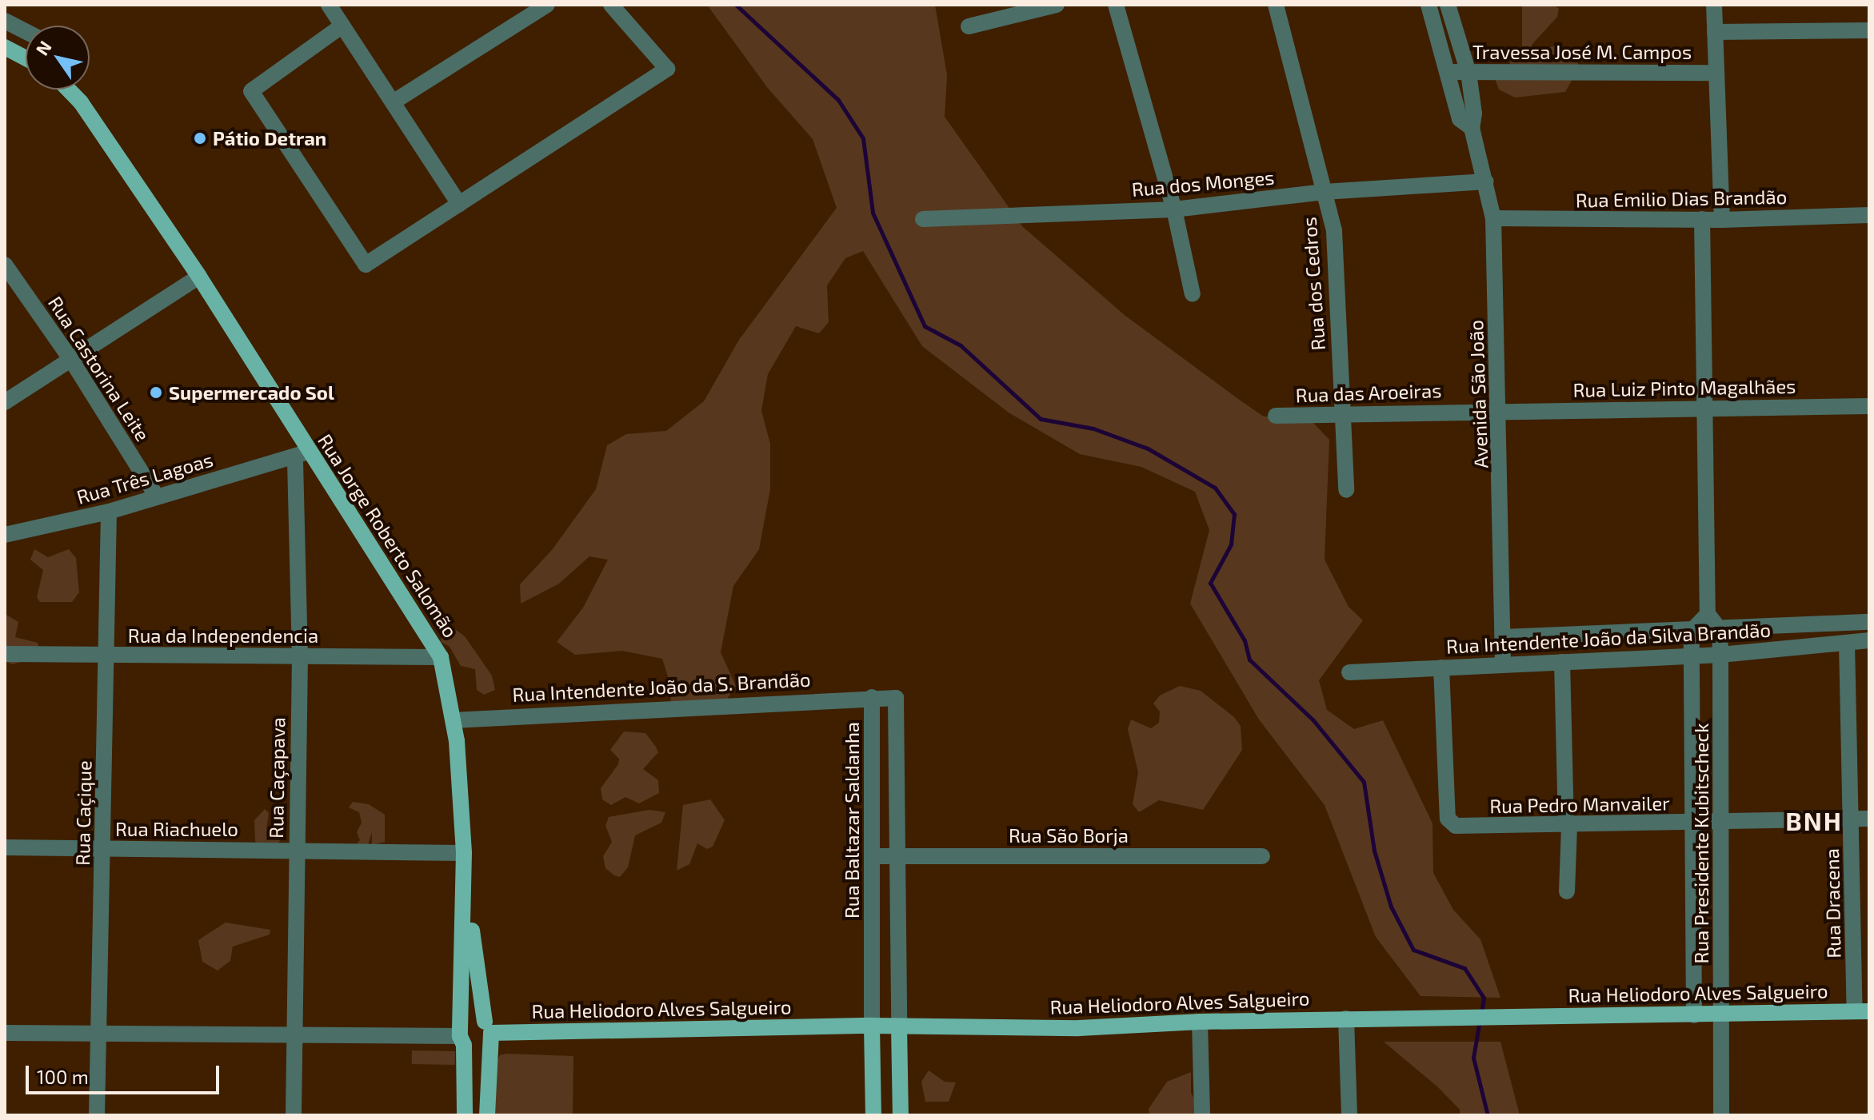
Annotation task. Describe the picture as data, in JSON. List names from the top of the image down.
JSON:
{
  "streets": {
    "main road": ["Rua Jorge Roberto Salomão", "Rua Baltazar Saldanha", "Rua Heliodoro Alves Salgueiro"],
    "street": [
      "Travessa José M. Campos",
      "Rua dos Monges",
      "Rua Emilio Dias Brandão",
      "Rua dos Cedros",
      "Rua Castorina Leite",
      "Rua Luiz Pinto Magalhães",
      "Rua das Aroeiras",
      "Avenida São João",
      "Rua Três Lagoas",
      "Rua da Independencia",
      "Rua Intendente João da Silva Brandão",
      "Rua Intendente João da S. Brandão",
      "Rua Caçapava",
      "Rua Pedro Manvailer",
      "Rua Caçique",
      "Rua Riachuelo",
      "Rua São Borja",
      "Rua Presidente Kubitscheck",
      "Rua Dracena"
    ]
  },
  "crossings": [
    ["Travessa José M. Campos", "Avenida São João"],
    ["Rua dos Monges", "Rua dos Cedros"],
    ["Rua dos Monges", "Avenida São João"],
    ["Rua Emilio Dias Brandão", "Avenida São João"],
    ["Rua dos Cedros", "Rua das Aroeiras"],
    ["Rua Castorina Leite", "Rua Três Lagoas"],
    ["Rua Luiz Pinto Magalhães", "Rua das Aroeiras"],
    ["Rua Luiz Pinto Magalhães", "Avenida São João"],
    ["Rua das Aroeiras", "Avenida São João"],
    ["Avenida São João", "Rua Intendente João da Silva Brandão"],
    ["Rua Três Lagoas", "Rua Jorge Roberto Salomão"],
    ["Rua Três Lagoas", "Rua Caçapava"],
    ["Rua Três Lagoas", "Rua Caçique"],
    ["Rua Jorge Roberto Salomão", "Rua da Independencia"],
    ["Rua Jorge Roberto Salomão", "Rua Intendente João da S. Brandão"],
    ["Rua Jorge Roberto Salomão", "Rua Caçapava"],
    ["Rua Jorge Roberto Salomão", "Rua Riachuelo"],
    ["Rua Jorge Roberto Salomão", "Rua Heliodoro Alves Salgueiro"],
    ["Rua da Independencia", "Rua Caçapava"],
    ["Rua da Independencia", "Rua Caçique"],
    ["Rua Intendente João da Silva Brandão", "Rua Pedro Manvailer"],
    ["Rua Intendente João da Silva Brandão", "Rua Presidente Kubitscheck"],
    ["Rua Intendente João da Silva Brandão", "Rua Dracena"],
    ["Rua Intendente João da S. Brandão", "Rua Baltazar Saldanha"],
    ["Rua Caçapava", "Rua Riachuelo"],
    ["Rua Pedro Manvailer", "Rua Presidente Kubitscheck"],
    ["Rua Pedro Manvailer", "Rua Dracena"],
    ["Rua Caçique", "Rua Riachuelo"],
    ["Rua Baltazar Saldanha", "Rua São Borja"],
    ["Rua Baltazar Saldanha", "Rua Heliodoro Alves Salgueiro"],
    ["Rua Presidente Kubitscheck", "Rua Heliodoro Alves Salgueiro"],
    ["Rua Dracena", "Rua Heliodoro Alves Salgueiro"]
  ],
  "districts": ["BNH"],
  "places": ["Pátio Detran", "Supermercado Sol"],
  "scale_bar": "100 m",
  "north": "top left"
}
